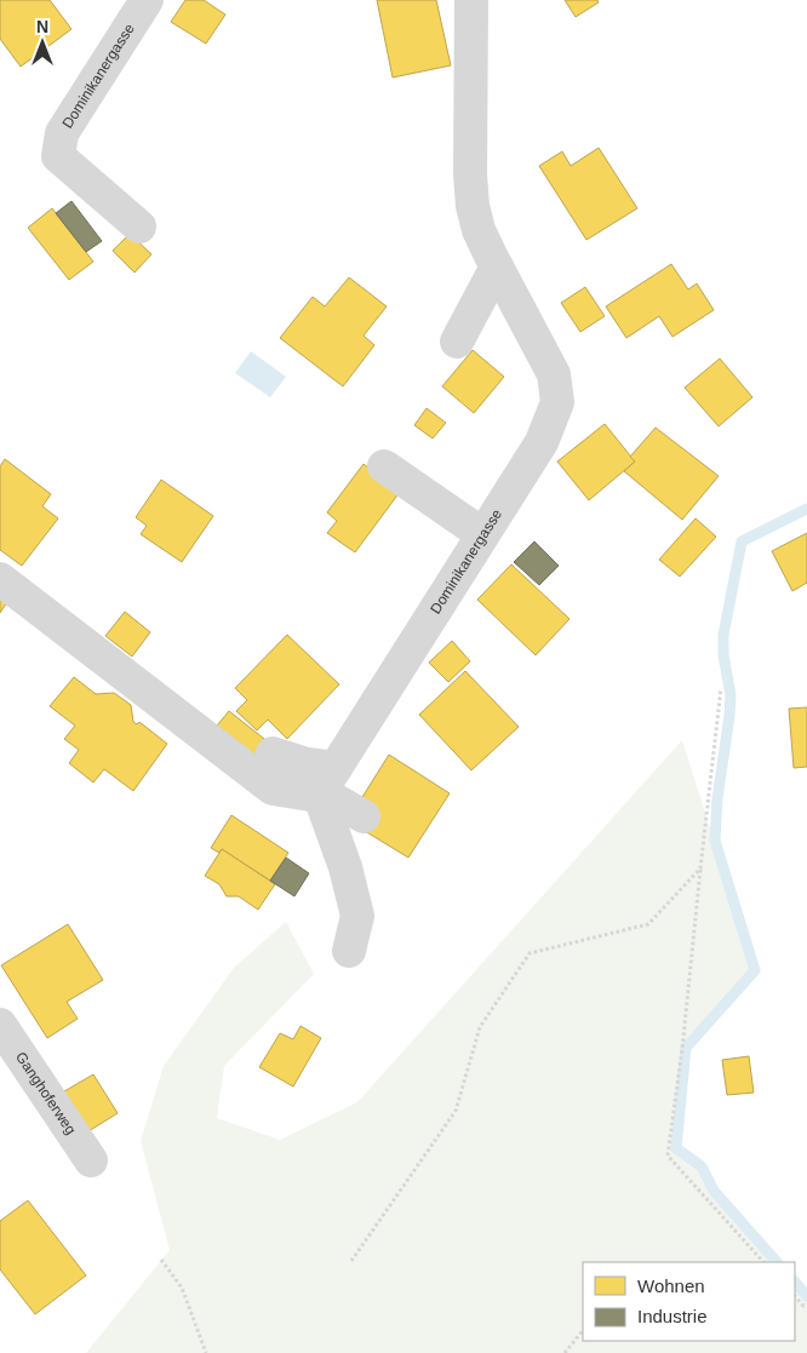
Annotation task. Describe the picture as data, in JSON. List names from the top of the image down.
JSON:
{
  "streets": {
    "street": ["Dominikanergasse", "Ganghoferweg"]
  },
  "legend": ["Wohnen", "Industrie"],
  "north": "top"
}
